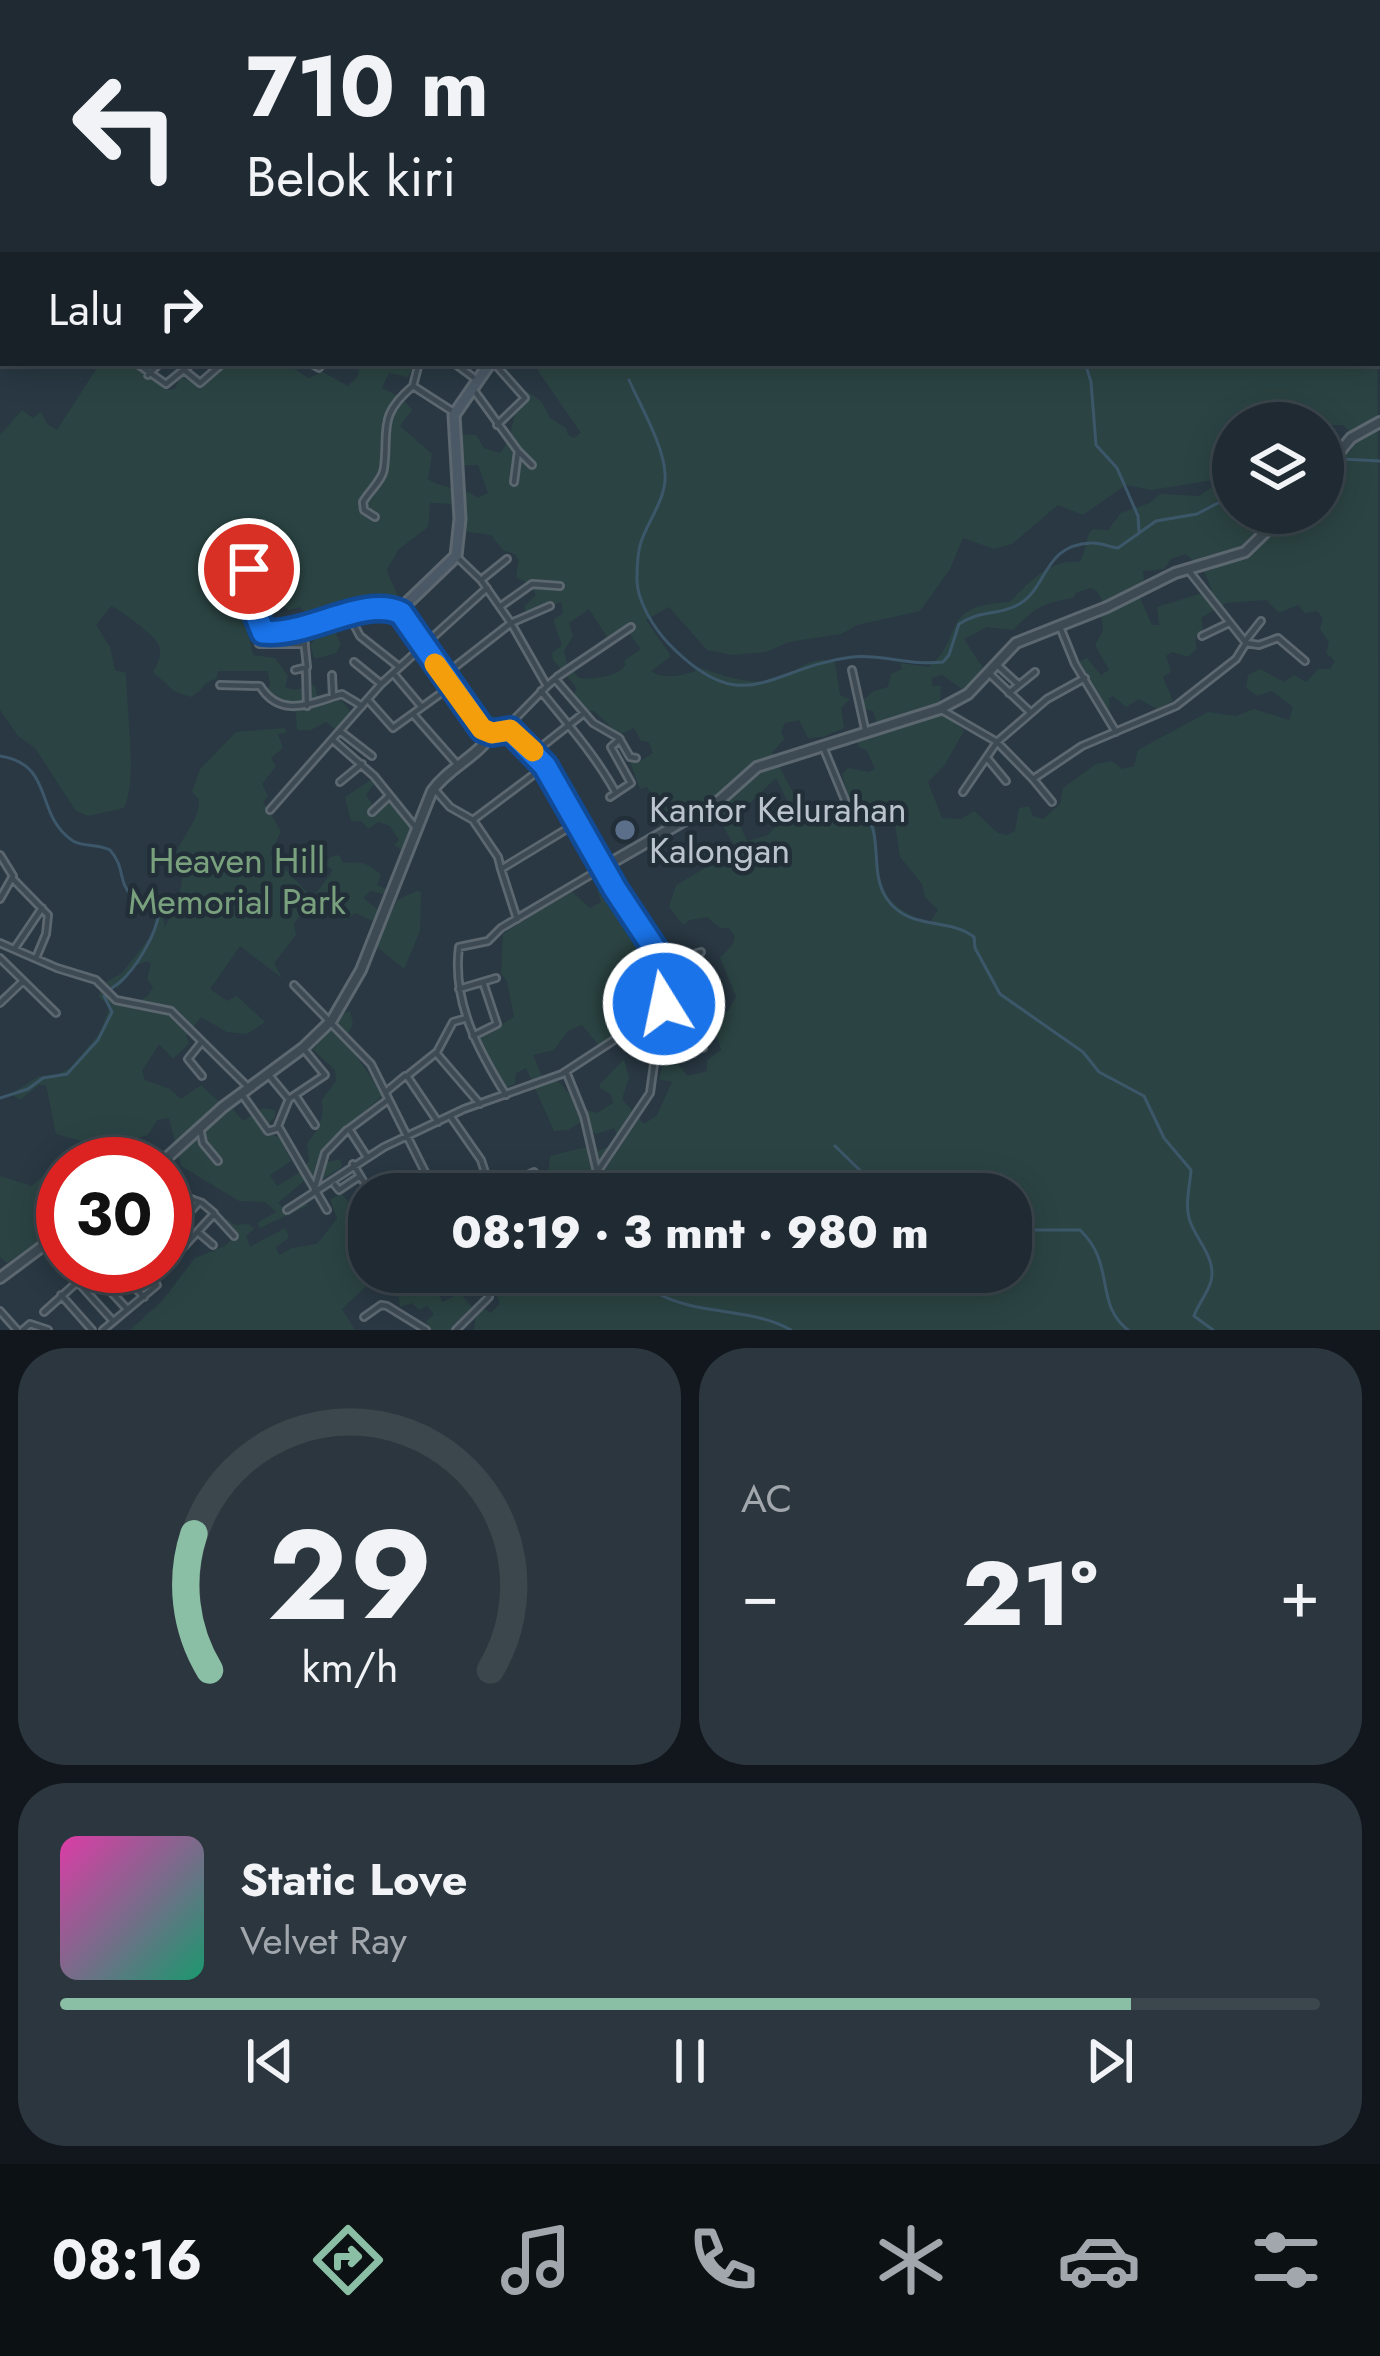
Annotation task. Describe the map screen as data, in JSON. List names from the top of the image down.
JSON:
{
  "parks": ["Heaven Hill Memorial Park"],
  "places": ["Kantor Kelurahan Kalongan"],
  "page": {
    "turn": ["710 m", "Belok kiri"],
    "then": "Lalu",
    "limit": "30",
    "trip": "08:19 · 3 mnt · 980 m",
    "tile": "AC",
    "heat": ["−", "21°", "+"],
    "song": ["Static Love", "Velvet Ray"],
    "tabs": "08:16",
    "gauge": ["29", "km/h"]
  }
}
